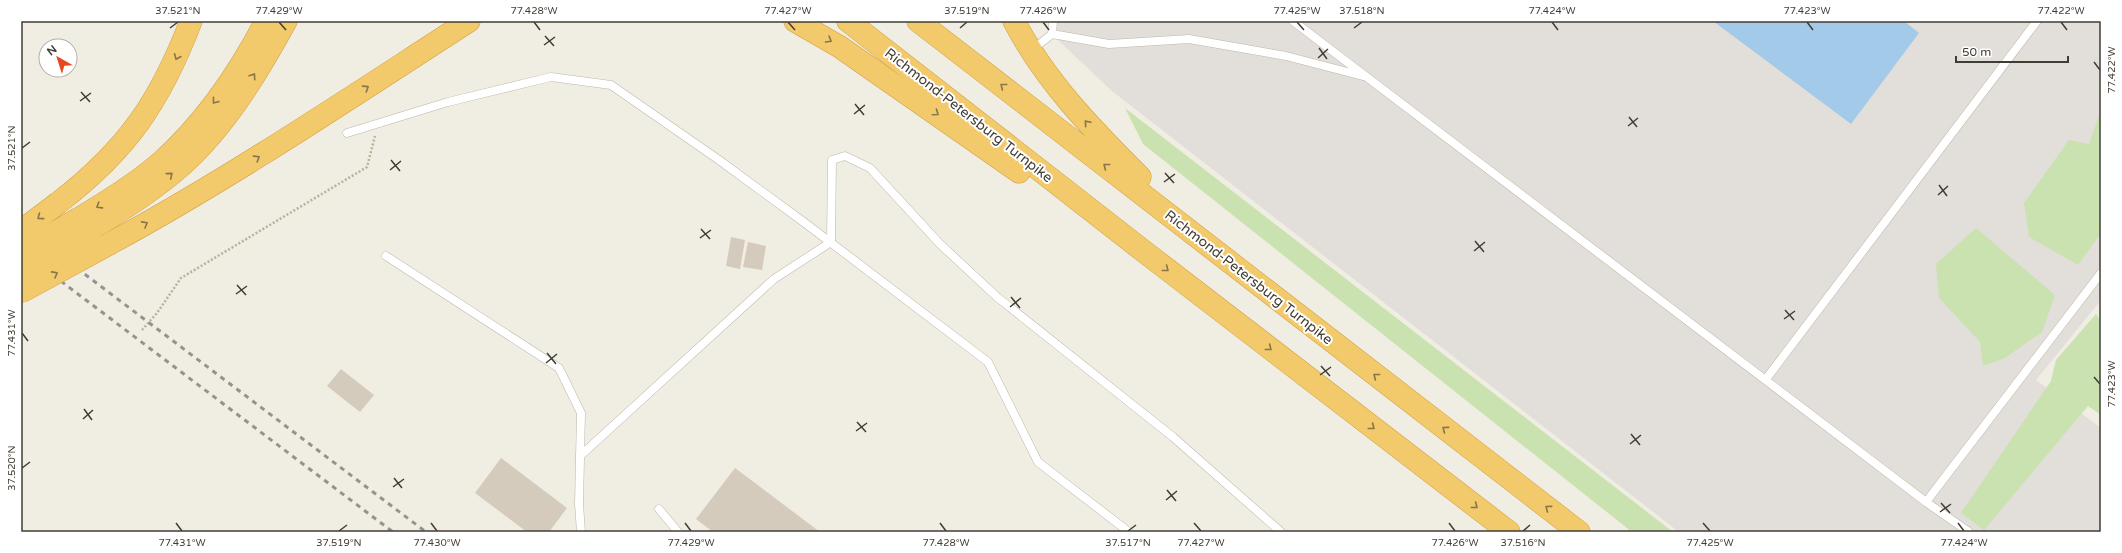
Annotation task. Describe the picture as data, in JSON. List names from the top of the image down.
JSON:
{
  "streets": {
    "highway": ["Richmond-Petersburg Turnpike"]
  },
  "scale_bar": "50 m",
  "north": "top left",
  "coordinates": [
    "37.521°N",
    "77.429°W",
    "77.428°W",
    "77.427°W",
    "37.519°N",
    "77.426°W",
    "77.425°W",
    "37.518°N",
    "77.424°W",
    "77.423°W",
    "77.422°W",
    "77.431°W",
    "37.520°N",
    "77.430°W",
    "37.517°N",
    "37.516°N"
  ]
}
